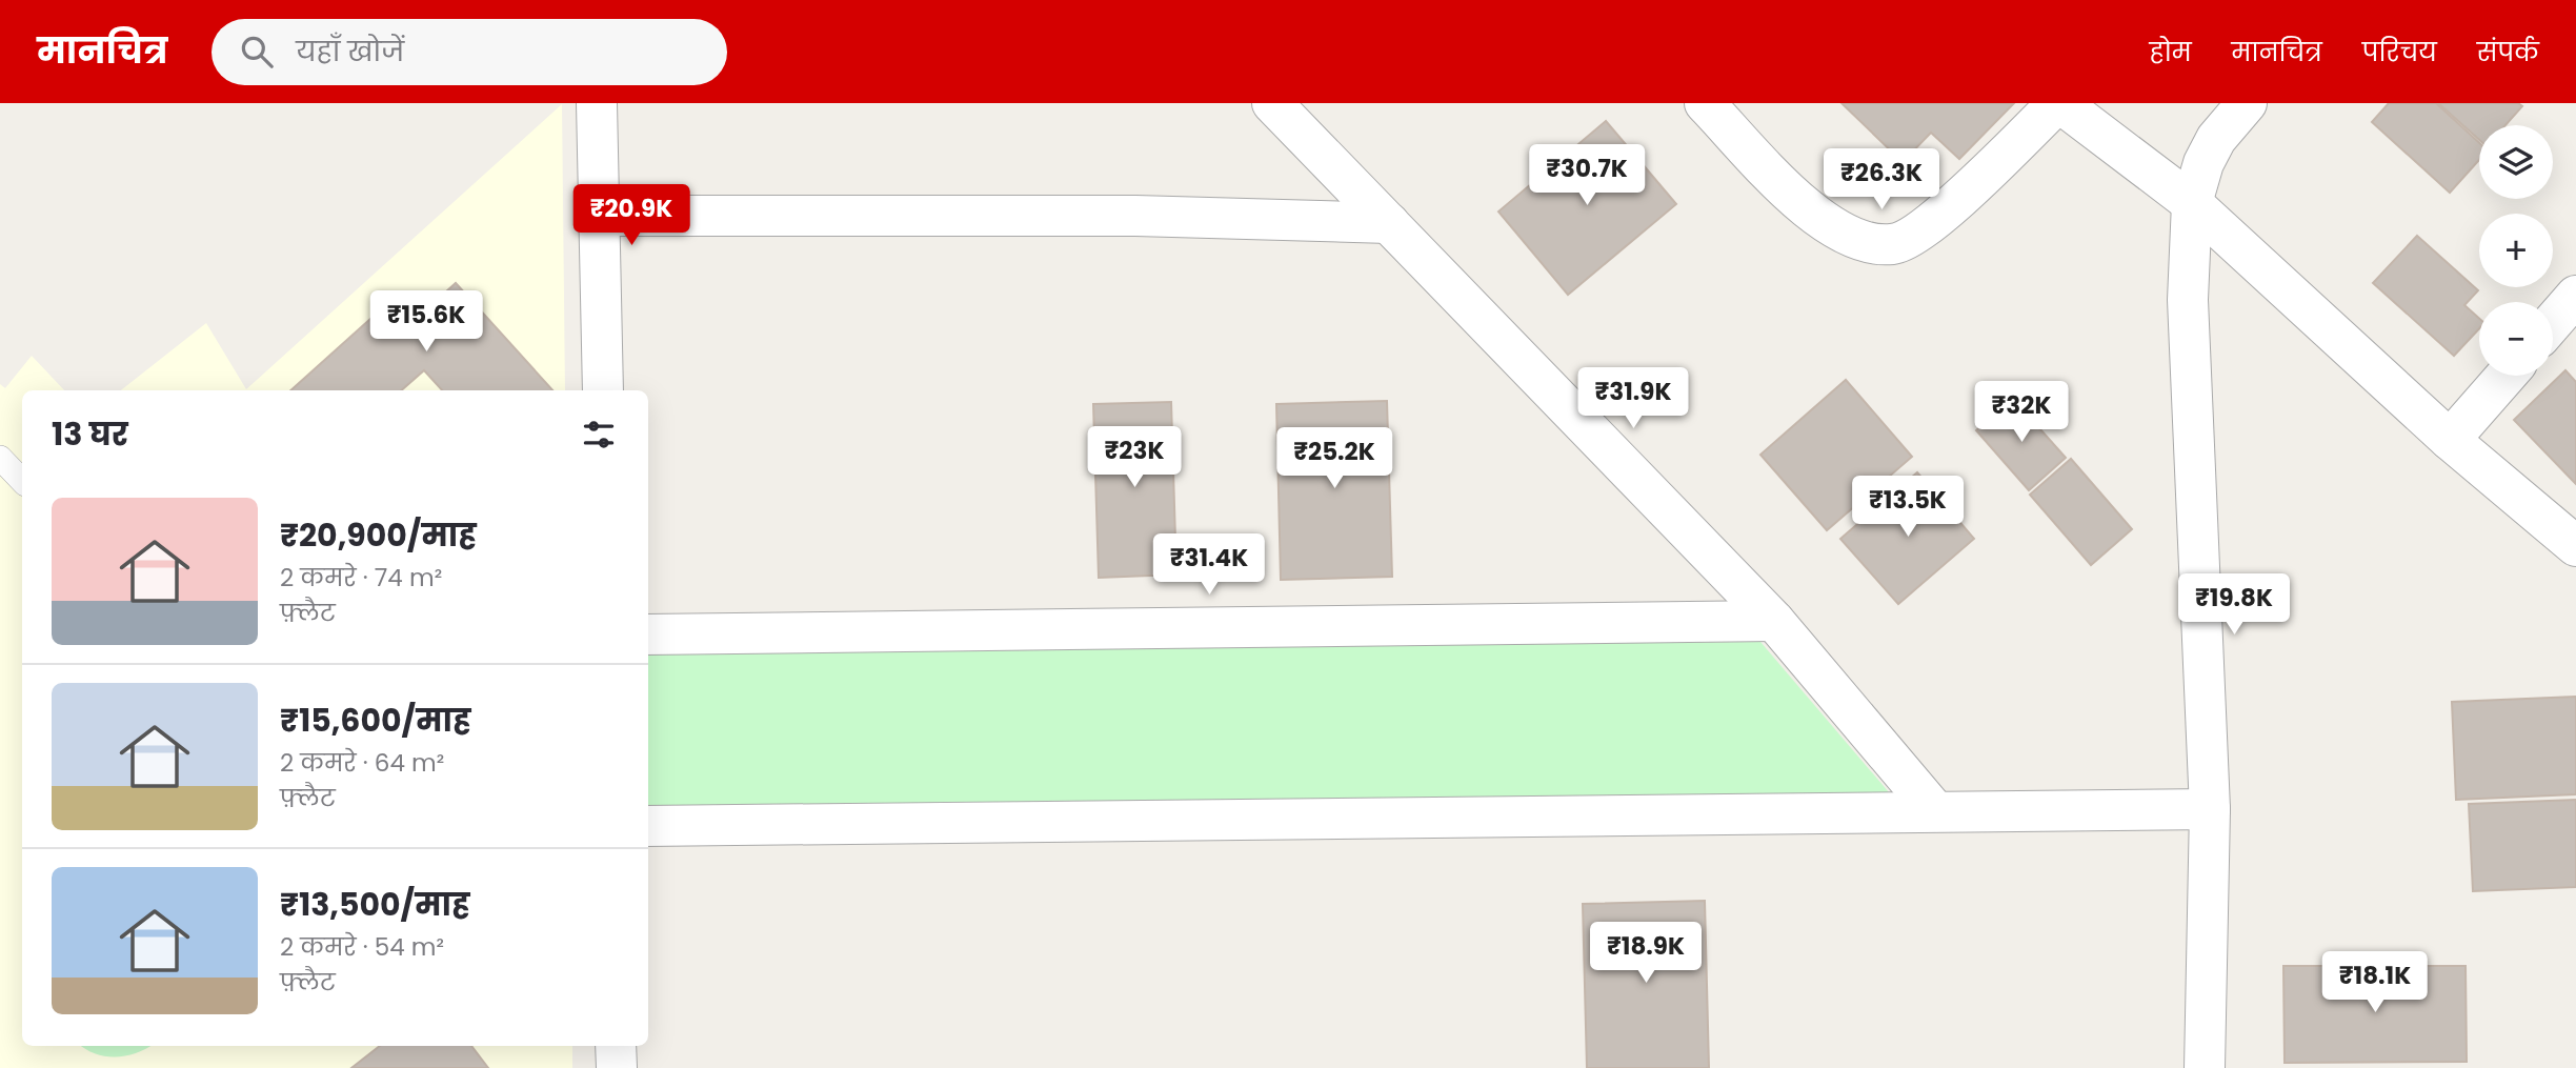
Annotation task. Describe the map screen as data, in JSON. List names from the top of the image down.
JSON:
{
  "page": {
    "header": "मानचित्र",
    "search": "यहाँ खोजें",
    "nav": [
      "होम",
      "मानचित्र",
      "परिचय",
      "संपर्क"
    ],
    "map_buttons": ["+", "−"],
    "price": [
      "₹30.7K",
      "₹26.3K",
      "₹20.9K",
      "₹15.6K",
      "₹31.9K",
      "₹32K",
      "₹23K",
      "₹25.2K",
      "₹13.5K",
      "₹31.4K",
      "₹19.8K",
      "₹18.9K",
      "₹18.1K"
    ],
    "heading": "13 घर",
    "list": [
      {
        "name": "₹20,900/माह",
        "note": "2 कमरे · 74 m² · फ़्लैट"
      },
      {
        "name": "₹15,600/माह",
        "note": "2 कमरे · 64 m² · फ़्लैट"
      },
      {
        "name": "₹13,500/माह",
        "note": "2 कमरे · 54 m² · फ़्लैट"
      }
    ]
  }
}
